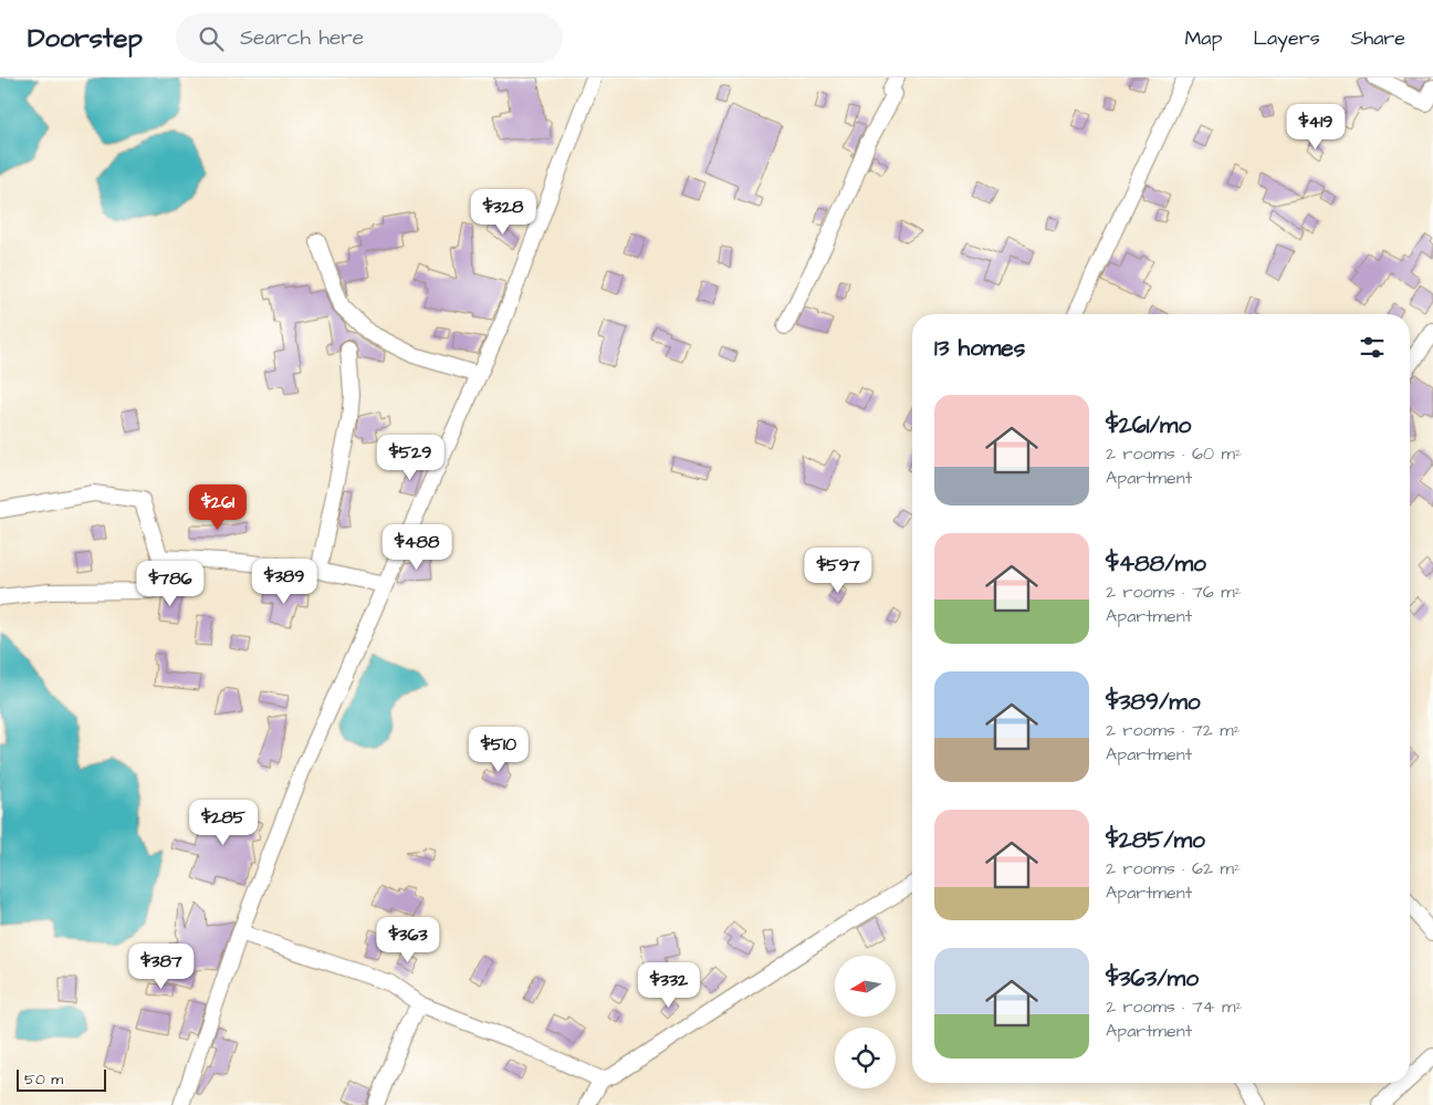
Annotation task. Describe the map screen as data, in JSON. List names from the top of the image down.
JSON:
{
  "scale_bar": "50 m",
  "north": "left",
  "page": {
    "header": "Doorstep",
    "search": "Search here",
    "nav": ["Map", "Layers", "Share"],
    "price": [
      "$419",
      "$328",
      "$529",
      "$261",
      "$488",
      "$597",
      "$389",
      "$786",
      "$510",
      "$285",
      "$363",
      "$387",
      "$332"
    ],
    "heading": "13 homes",
    "list": [
      {
        "name": "$261/mo",
        "note": "2 rooms · 60 m² · Apartment"
      },
      {
        "name": "$488/mo",
        "note": "2 rooms · 76 m² · Apartment"
      },
      {
        "name": "$389/mo",
        "note": "2 rooms · 72 m² · Apartment"
      },
      {
        "name": "$285/mo",
        "note": "2 rooms · 62 m² · Apartment"
      },
      {
        "name": "$363/mo",
        "note": "2 rooms · 74 m² · Apartment"
      }
    ],
    "scale": "50 m"
  }
}
